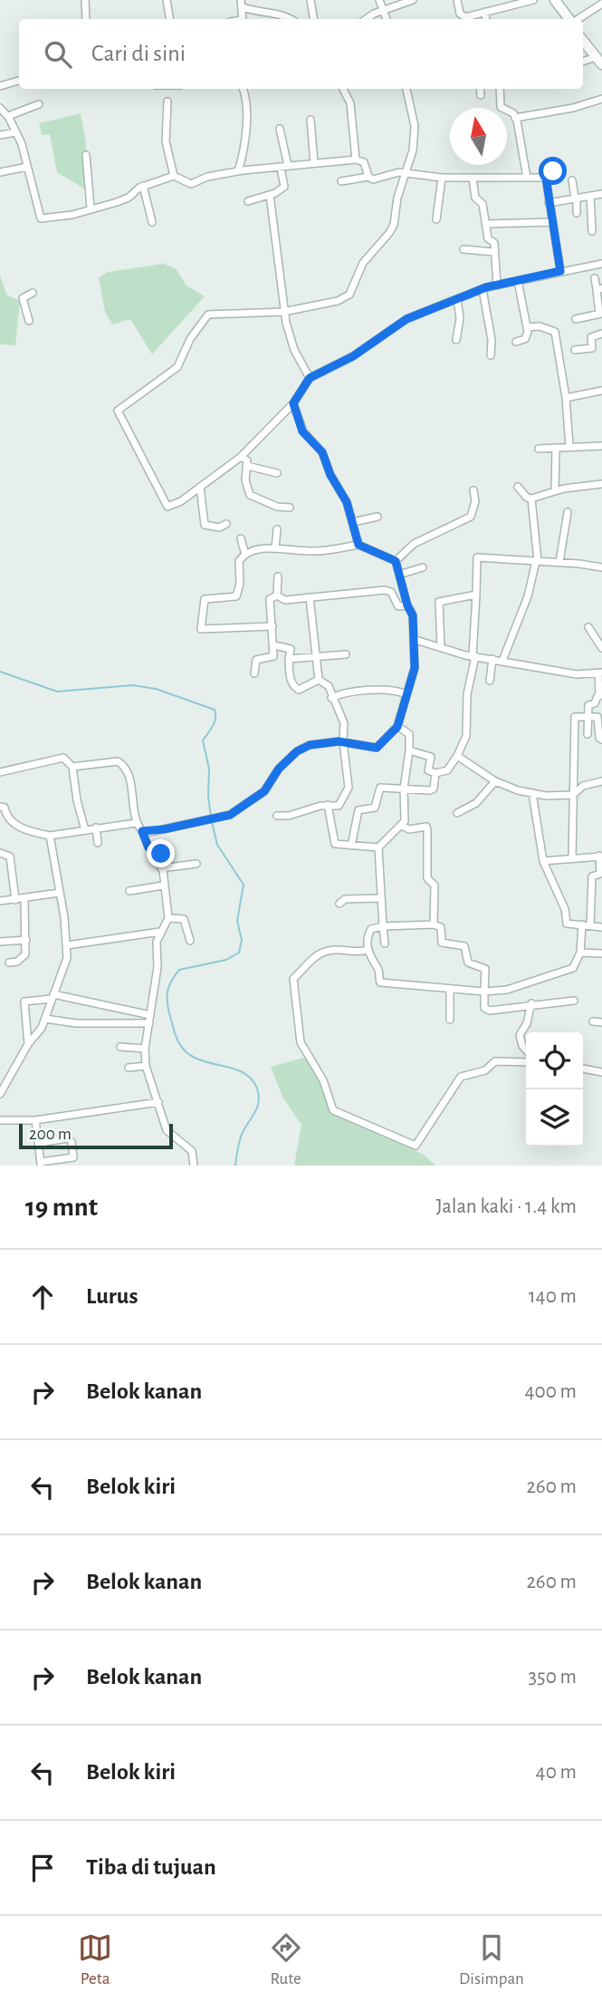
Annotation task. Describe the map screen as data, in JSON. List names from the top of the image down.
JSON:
{
  "scale_bar": "200 m",
  "north": "top",
  "page": {
    "search": "Cari di sini",
    "scale": "200 m",
    "heading": ["19 mnt", "Jalan kaki · 1.4 km"],
    "list": [
      ["Lurus", "140 m"],
      ["Belok kanan", "400 m"],
      ["Belok kiri", "260 m"],
      ["Belok kanan", "260 m"],
      ["Belok kanan", "350 m"],
      ["Belok kiri", "40 m"],
      "Tiba di tujuan"
    ],
    "nav": ["Peta", "Rute", "Disimpan"]
  }
}
